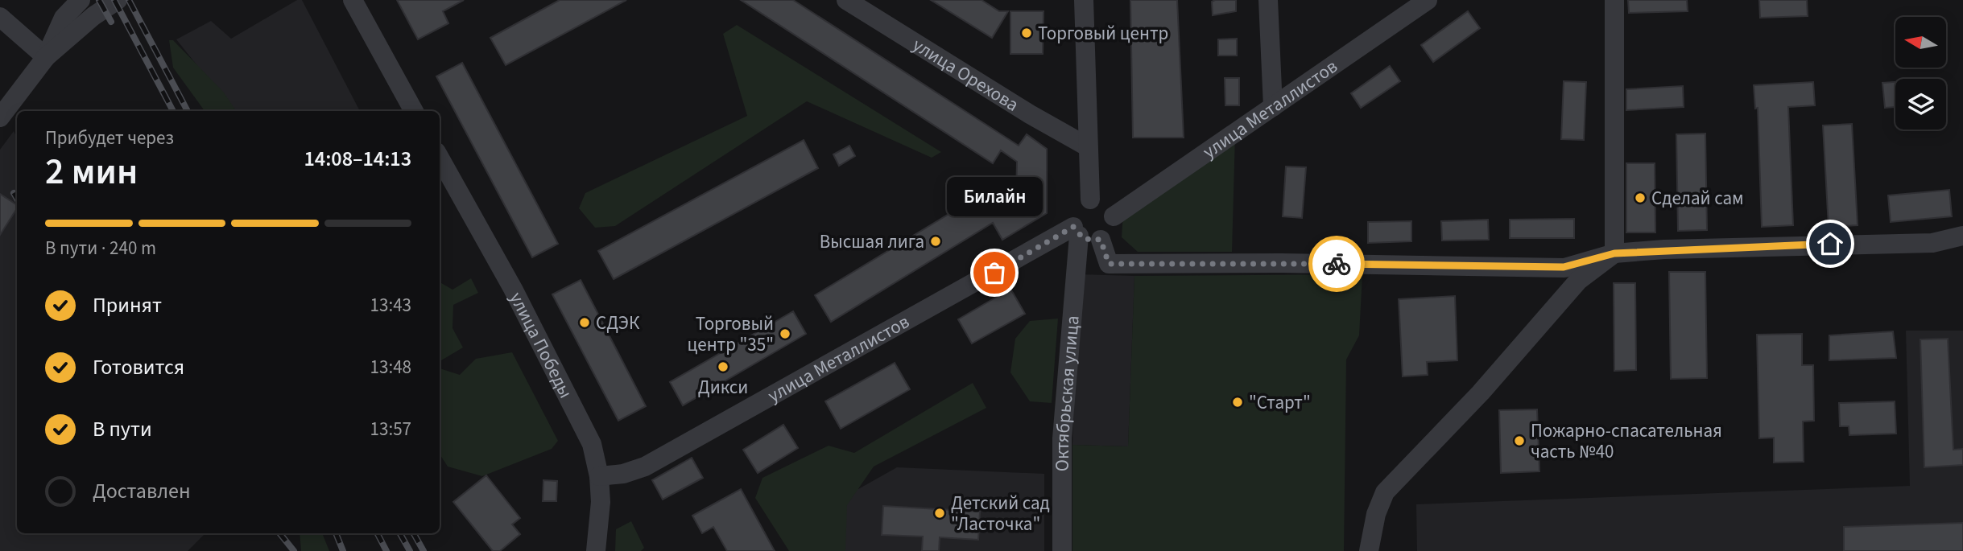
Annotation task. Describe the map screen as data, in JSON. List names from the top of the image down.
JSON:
{
  "streets": {
    "street": [
      "улица Орехова",
      "улица Металлистов",
      "улица Победы",
      "Октябрьская улица"
    ]
  },
  "crossings": [
    ["улица Металлистов", "улица Победы"],
    ["улица Металлистов", "Октябрьская улица"]
  ],
  "places": [
    "Торговый центр",
    "Сделай сам",
    "Высшая лига",
    "Билайн",
    "СДЭК",
    "Торговый центр \"35\"",
    "Дикси",
    "\"Старт\"",
    "Пожарно-спасательная часть №40",
    "Детский сад \"Ласточка\""
  ],
  "north": "left",
  "page": {
    "heading": ["2 мин", "Прибудет через", "14:08–14:13"],
    "bubble": "Билайн",
    "bar": "В пути · 240 m",
    "list": [
      ["Принят", "13:43"],
      ["Готовится", "13:48"],
      ["В пути", "13:57"],
      "Доставлен"
    ]
  }
}
